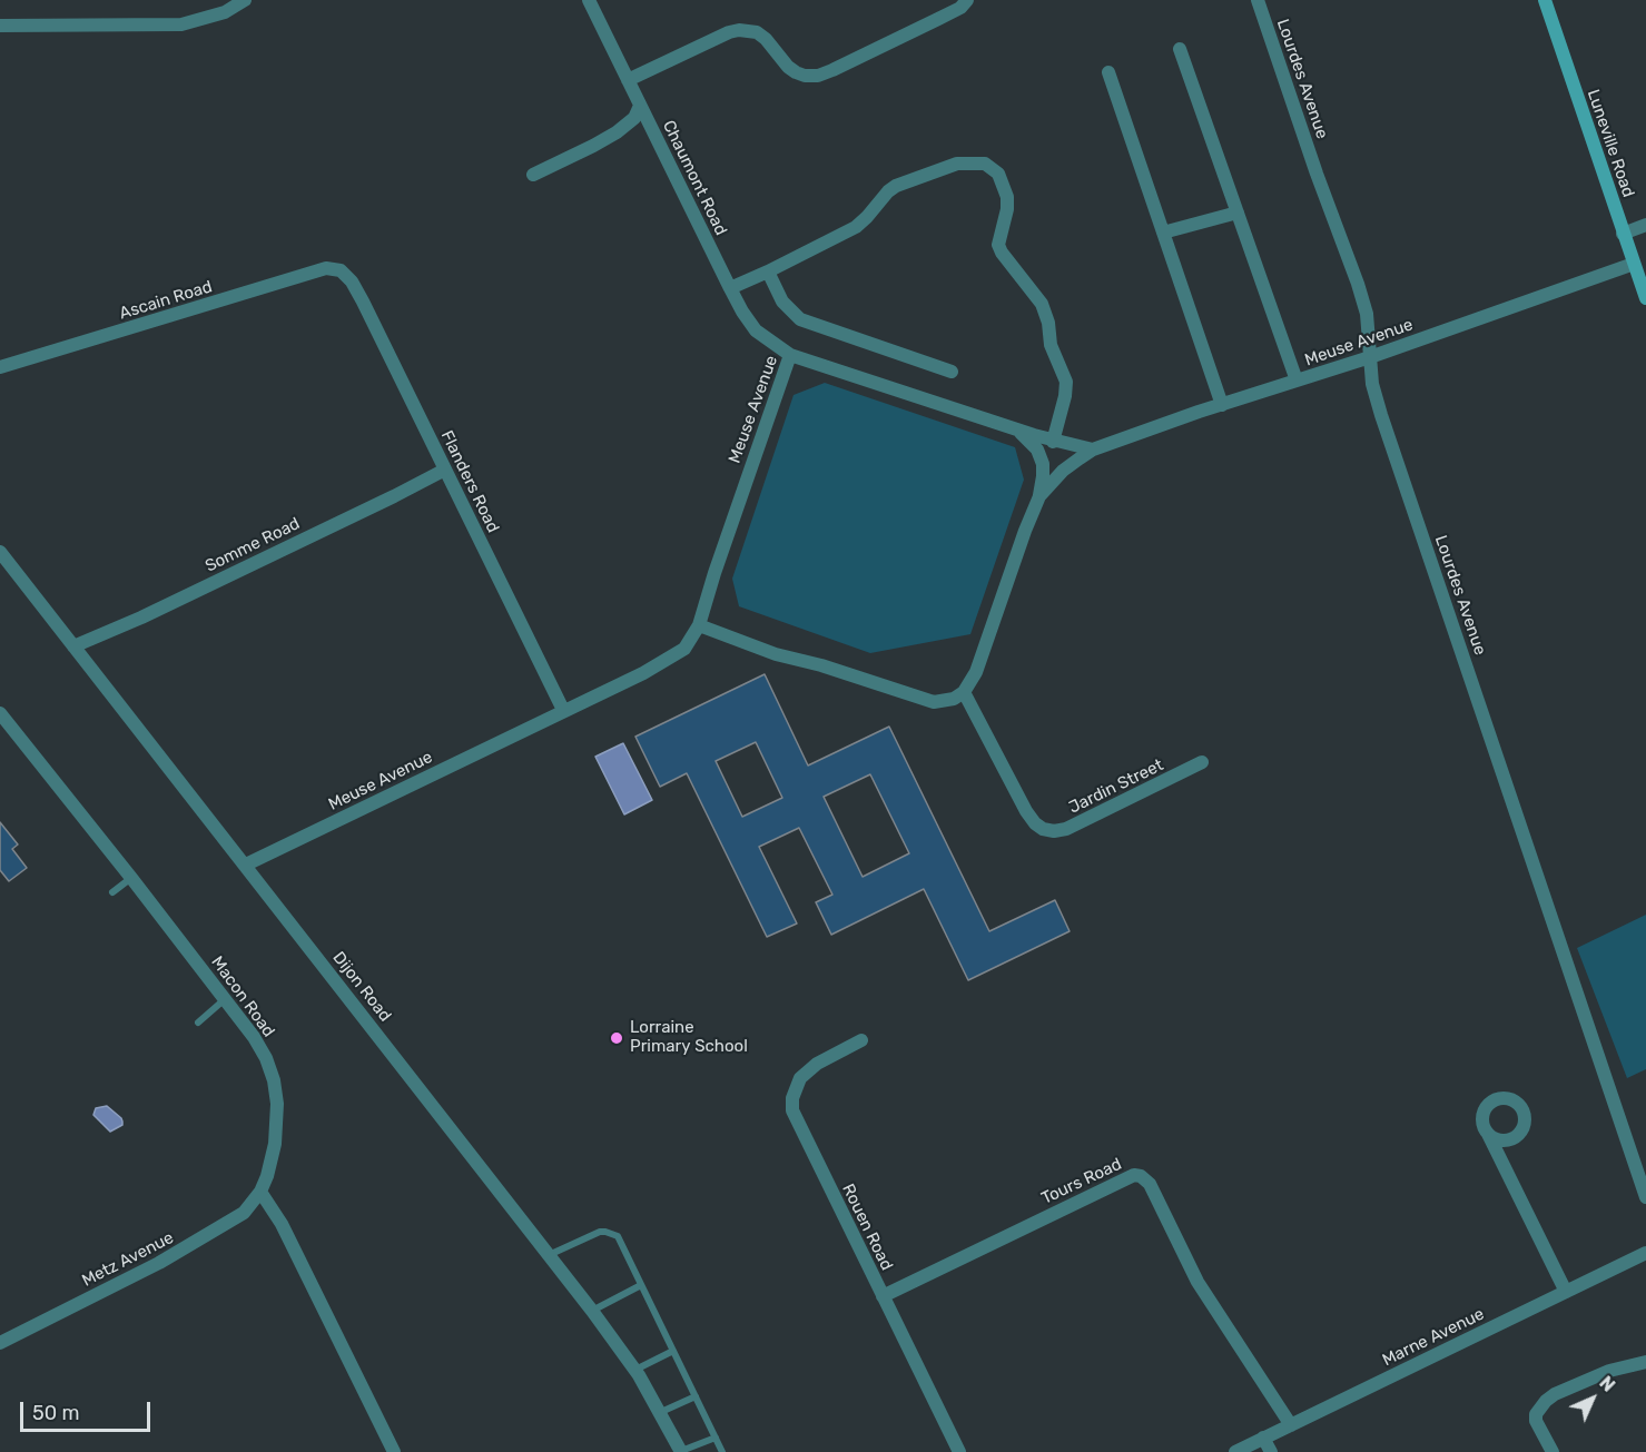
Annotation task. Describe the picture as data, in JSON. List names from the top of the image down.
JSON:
{
  "streets": {
    "street": [
      "Lourdes Avenue",
      "Luneville Road",
      "Chaumont Road",
      "Ascain Road",
      "Meuse Avenue",
      "Flanders Road",
      "Somme Road",
      "Jardin Street",
      "Dijon Road",
      "Macon Road",
      "Tours Road",
      "Rouen Road",
      "Metz Avenue",
      "Marne Avenue"
    ]
  },
  "crossings": [
    ["Lourdes Avenue", "Meuse Avenue"],
    ["Luneville Road", "Meuse Avenue"],
    ["Chaumont Road", "Meuse Avenue"],
    ["Ascain Road", "Flanders Road"],
    ["Meuse Avenue", "Flanders Road"],
    ["Meuse Avenue", "Jardin Street"],
    ["Meuse Avenue", "Dijon Road"],
    ["Flanders Road", "Somme Road"],
    ["Somme Road", "Dijon Road"],
    ["Macon Road", "Metz Avenue"],
    ["Tours Road", "Rouen Road"],
    ["Tours Road", "Marne Avenue"]
  ],
  "places": ["Lorraine Primary School"],
  "scale_bar": "50 m",
  "north": "top right"
}
